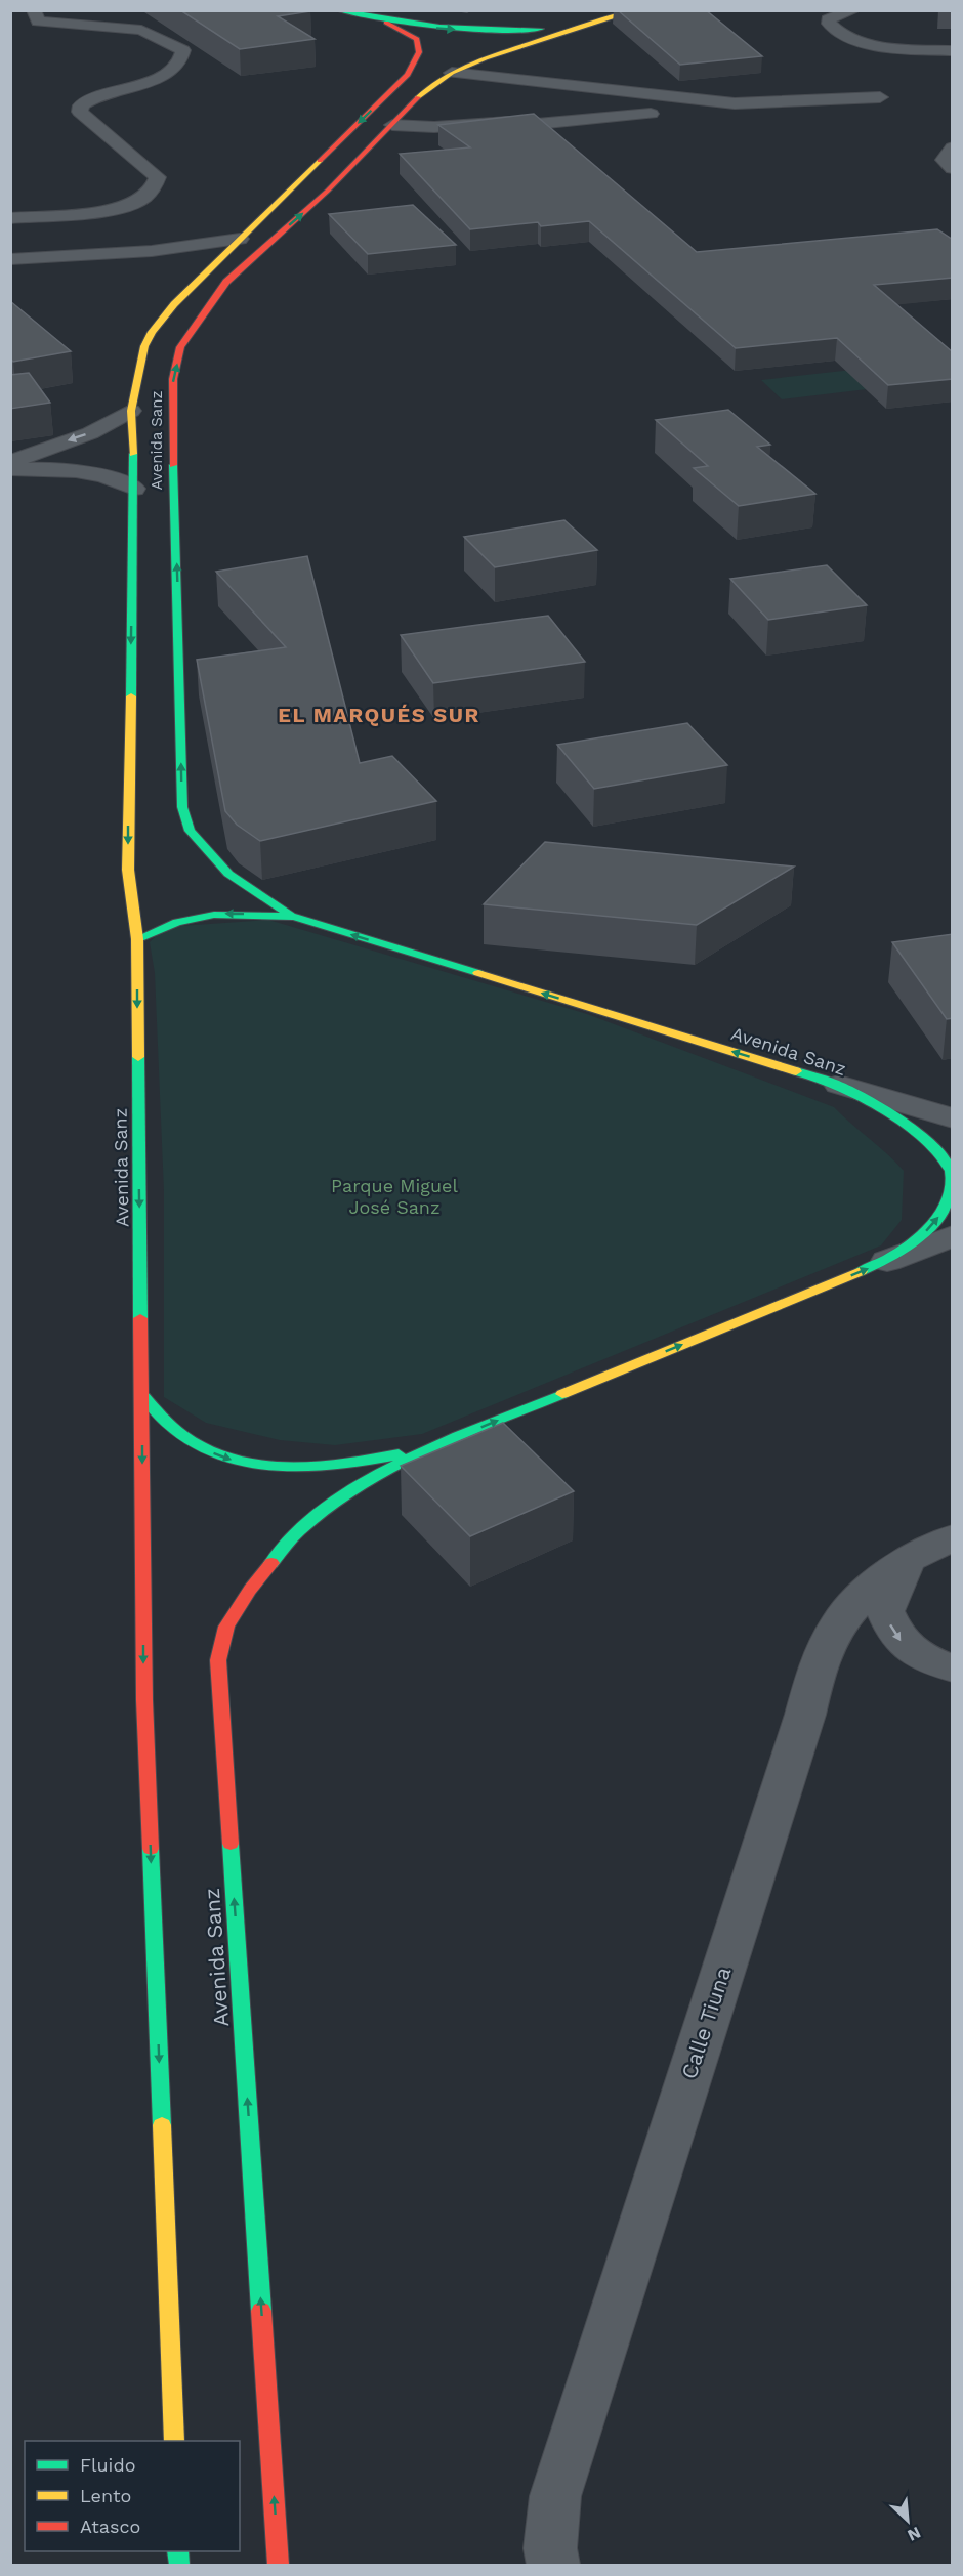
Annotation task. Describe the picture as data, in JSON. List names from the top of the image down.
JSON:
{
  "streets": {
    "street": ["Avenida Sanz", "Calle Tiuna"]
  },
  "districts": ["EL MARQUÉS SUR"],
  "parks": ["Parque Miguel José Sanz"],
  "legend": ["Fluido", "Lento", "Atasco"],
  "north": "bottom right"
}
